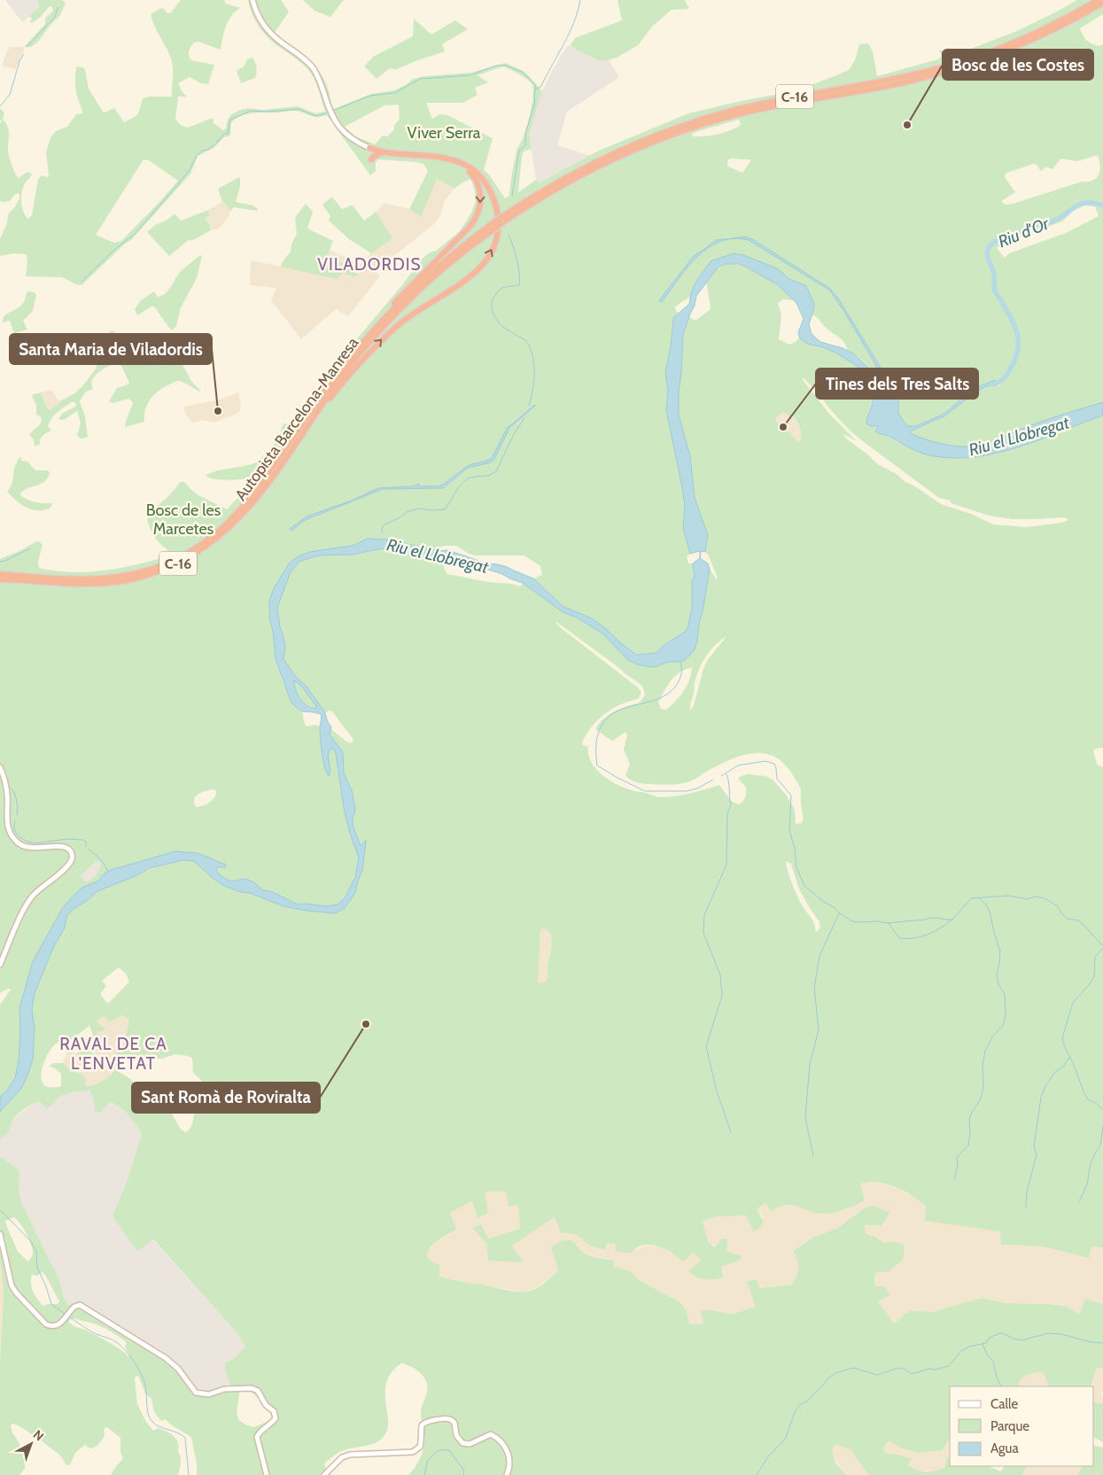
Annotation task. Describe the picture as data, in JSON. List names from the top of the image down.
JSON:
{
  "streets": {
    "highway": ["C-16", "Autopista Barcelona-Manresa"]
  },
  "districts": ["VILADORDIS", "RAVAL DE CA L'ENVETAT"],
  "water": ["Riu d'Or", "Riu el Llobregat"],
  "parks": ["Viver Serra", "Bosc de les Marcetes"],
  "places": [
    "Bosc de les Costes",
    "Santa Maria de Viladordis",
    "Tines dels Tres Salts",
    "Sant Romà de Roviralta"
  ],
  "legend": ["Calle", "Parque", "Agua"],
  "north": "top right"
}
